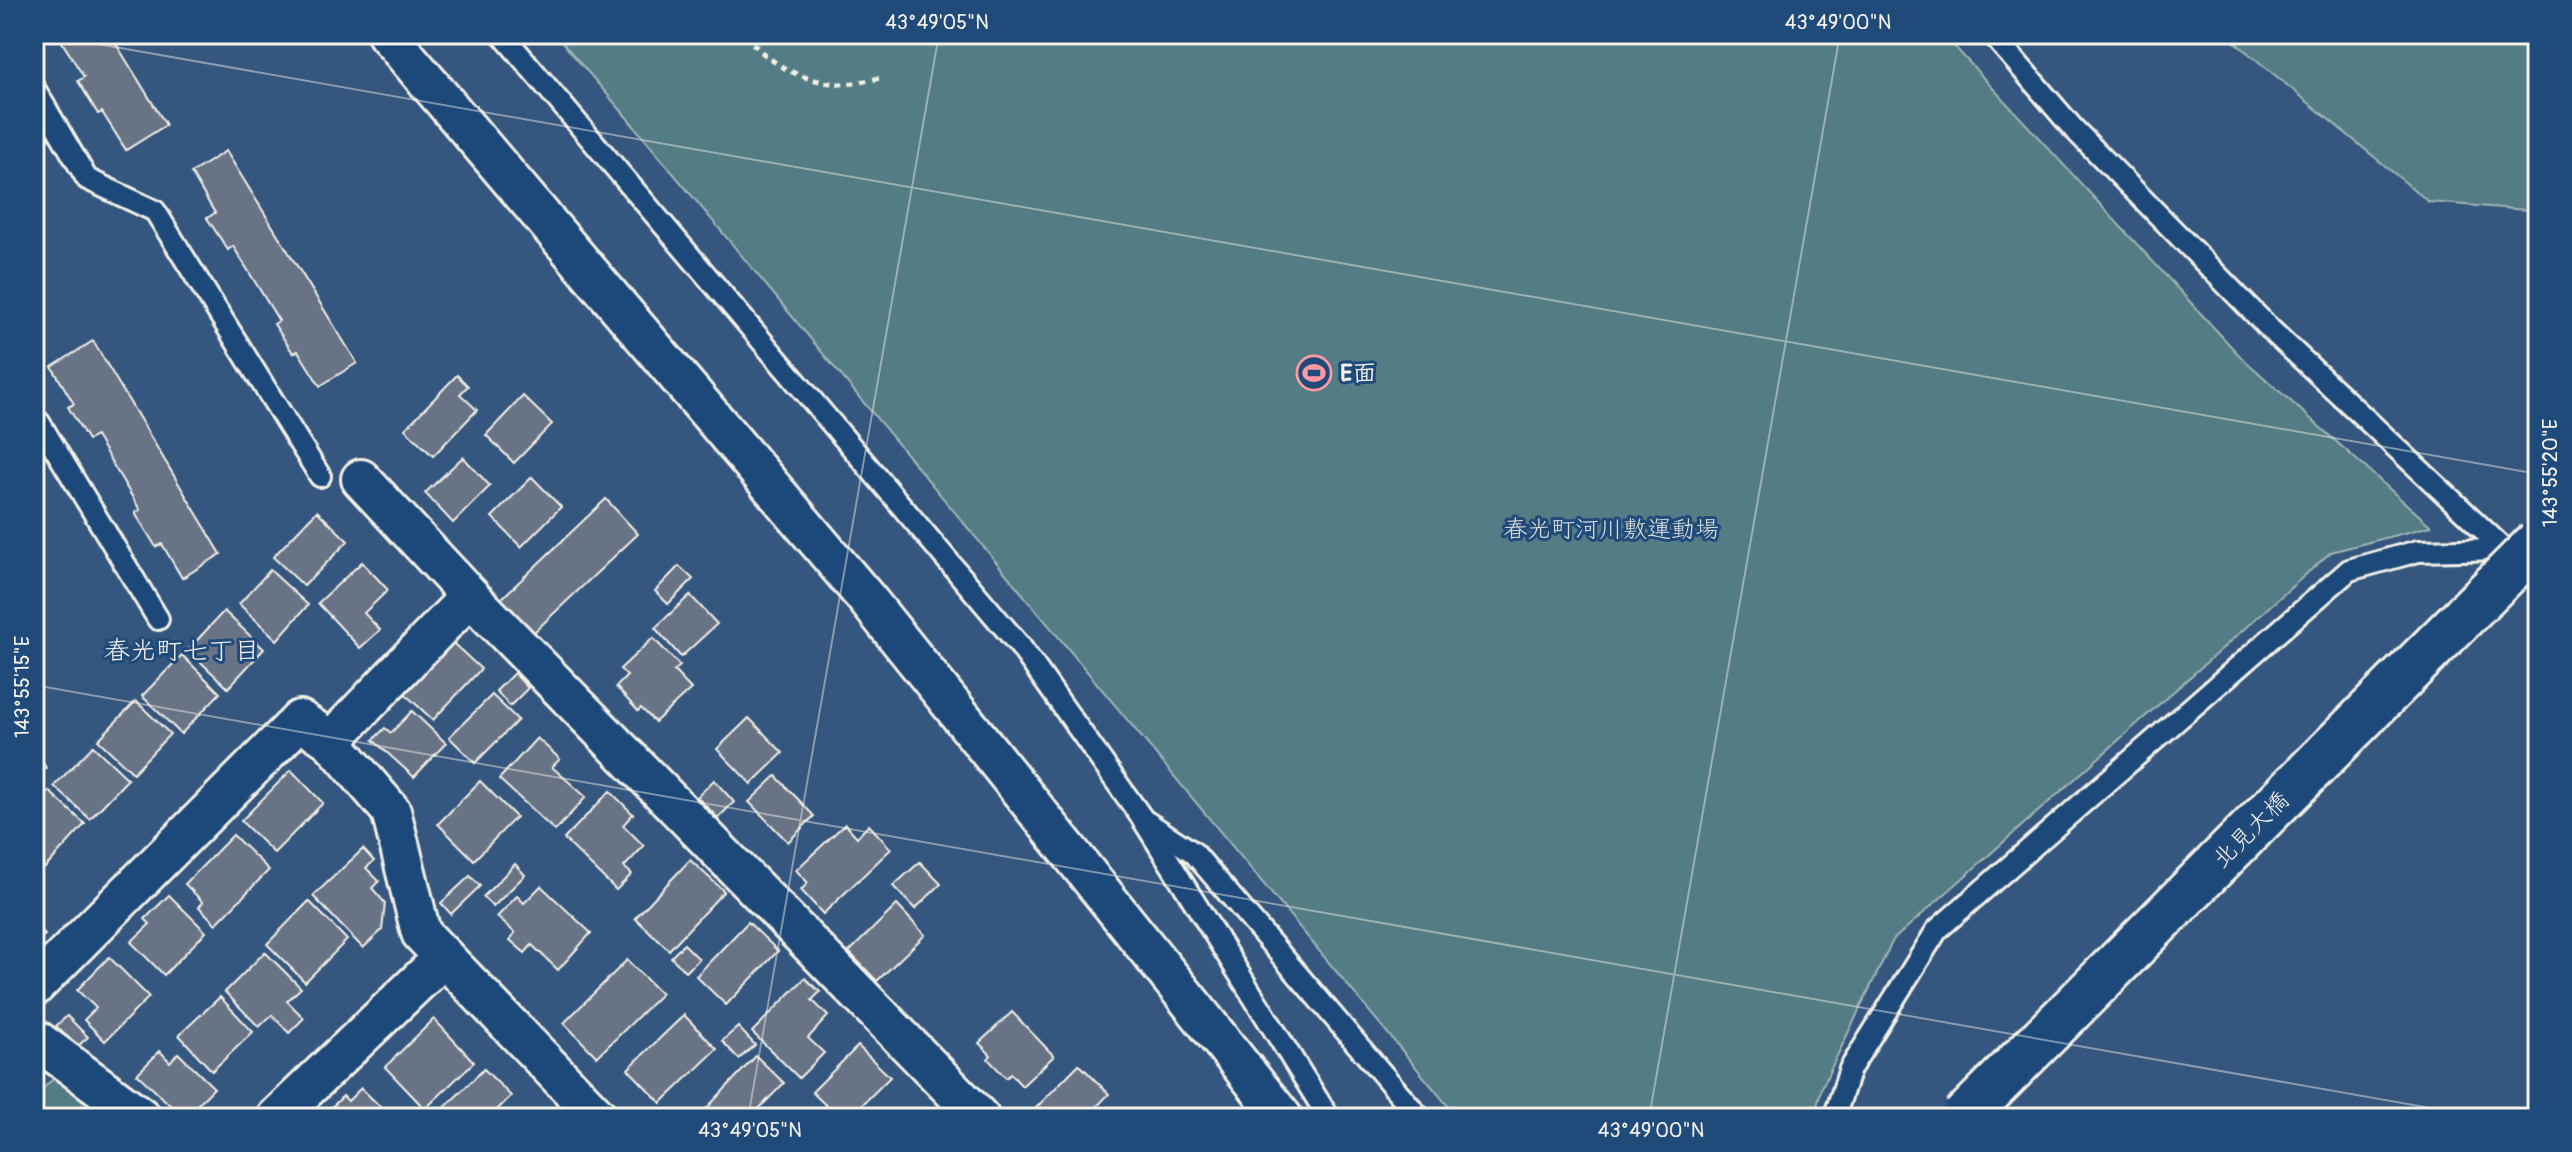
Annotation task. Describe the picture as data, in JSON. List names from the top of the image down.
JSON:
{
  "streets": {
    "street": ["北見大橋"]
  },
  "districts": ["春光町七丁目"],
  "parks": ["春光町河川敷運動場"],
  "places": {
    "sports": ["E面"]
  },
  "coordinates": [
    "43°49'05\"N",
    "43°49'00\"N",
    "143°55'20\"E",
    "143°55'15\"E"
  ]
}
